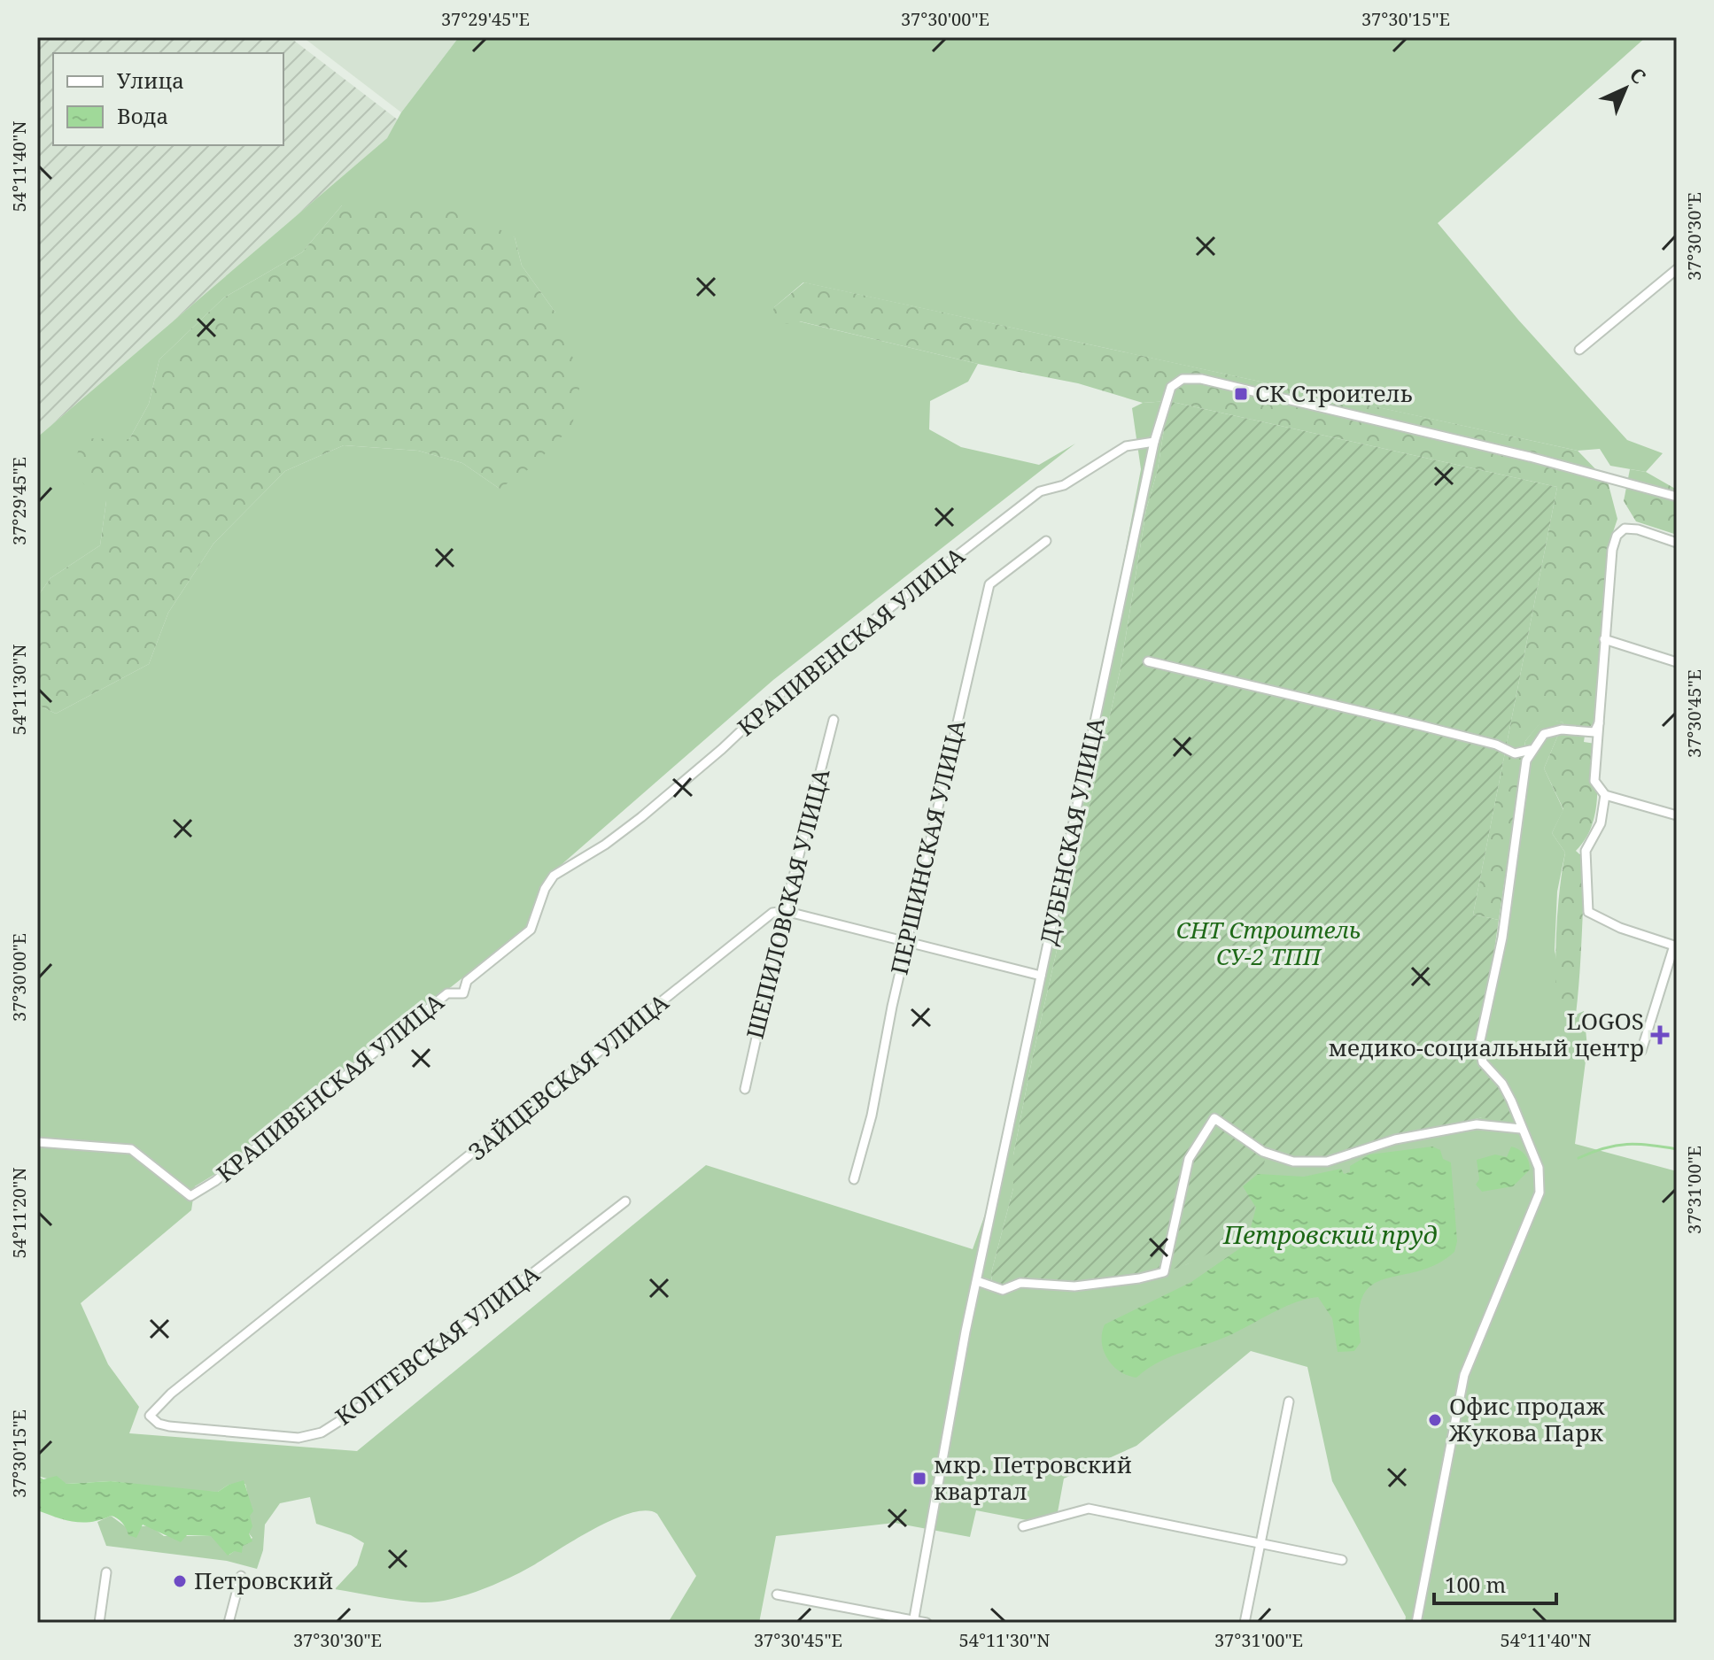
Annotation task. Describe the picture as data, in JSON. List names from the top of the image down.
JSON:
{
  "streets": {
    "street": [
      "КРАПИВЕНСКАЯ УЛИЦА",
      "ДУБЕНСКАЯ УЛИЦА",
      "ПЕРШИНСКАЯ УЛИЦА",
      "ШЕПИЛОВСКАЯ УЛИЦА",
      "ЗАЙЦЕВСКАЯ УЛИЦА",
      "КОПТЕВСКАЯ УЛИЦА"
    ]
  },
  "crossings": [
    ["КРАПИВЕНСКАЯ УЛИЦА", "ДУБЕНСКАЯ УЛИЦА"],
    ["ШЕПИЛОВСКАЯ УЛИЦА", "ЗАЙЦЕВСКАЯ УЛИЦА"],
    ["ЗАЙЦЕВСКАЯ УЛИЦА", "КОПТЕВСКАЯ УЛИЦА"]
  ],
  "water": ["Петровский пруд"],
  "parks": ["СНТ Строитель СУ-2 ТПП"],
  "places": {
    "transit": ["СК Строитель", "мкр. Петровский квартал"],
    "health": ["LOGOS медико-социальный центр"],
    "other": ["Офис продаж Жукова Парк", "Петровский"]
  },
  "legend": ["Улица", "Вода"],
  "scale_bar": "100 m",
  "north": "top right",
  "coordinates": [
    "37°29'45\"E",
    "37°30'00\"E",
    "37°30'15\"E",
    "54°11'40\"N",
    "37°30'30\"E",
    "54°11'30\"N",
    "37°30'45\"E",
    "37°31'00\"E",
    "54°11'20\"N"
  ]
}
